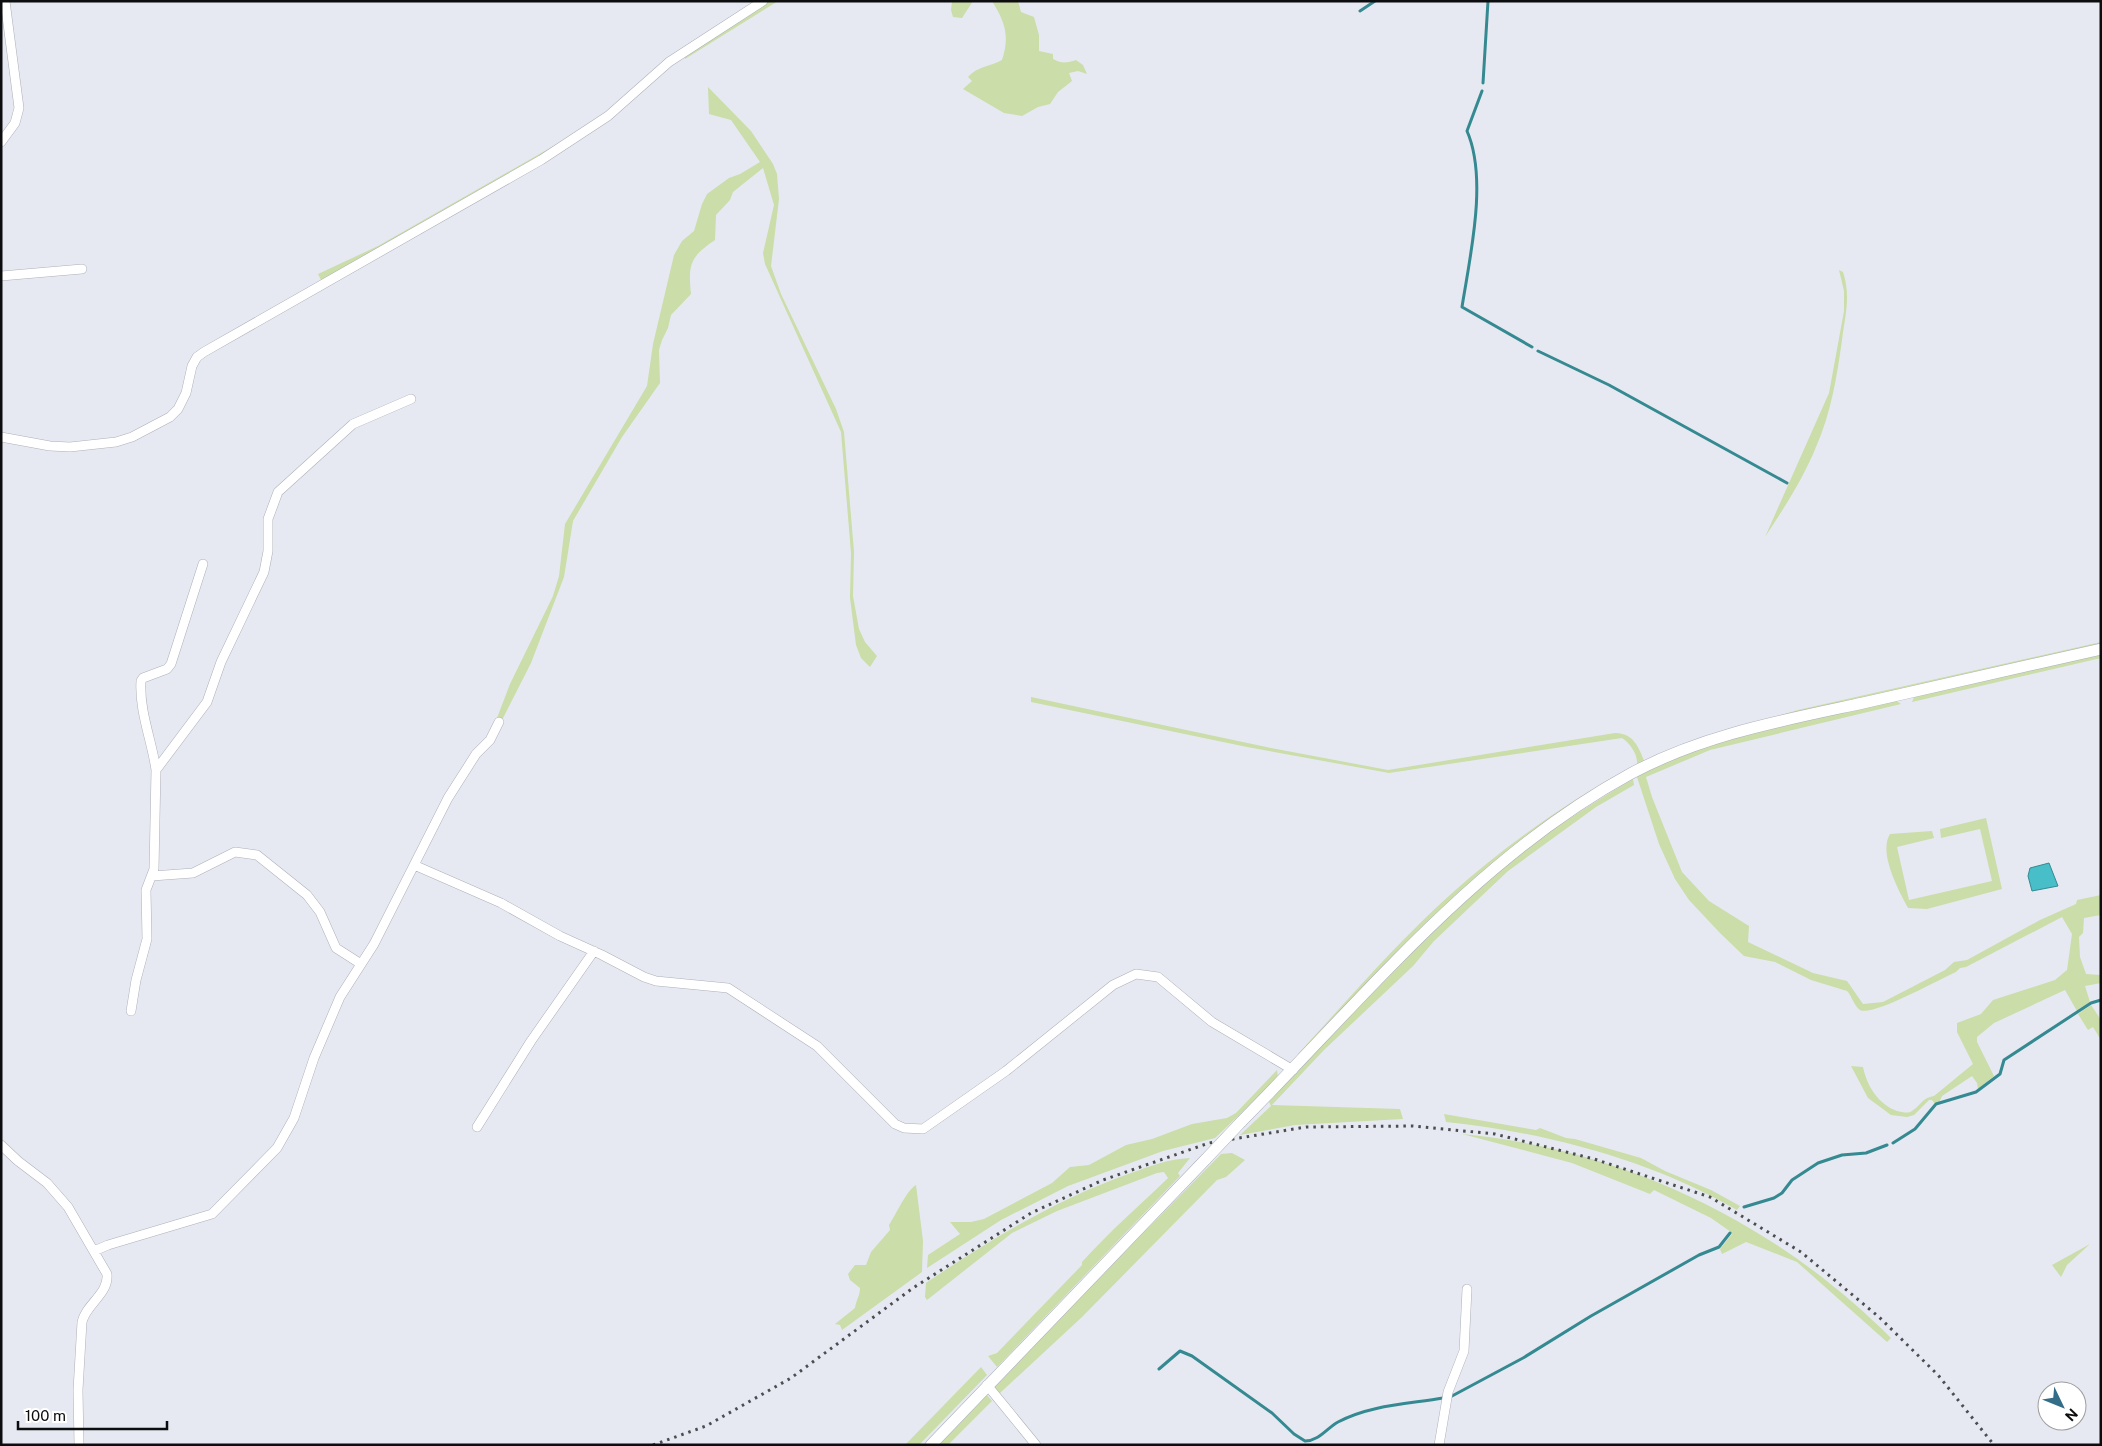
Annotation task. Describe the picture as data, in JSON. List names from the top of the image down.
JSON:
{
  "scale_bar": "100 m",
  "north": "bottom right"
}
